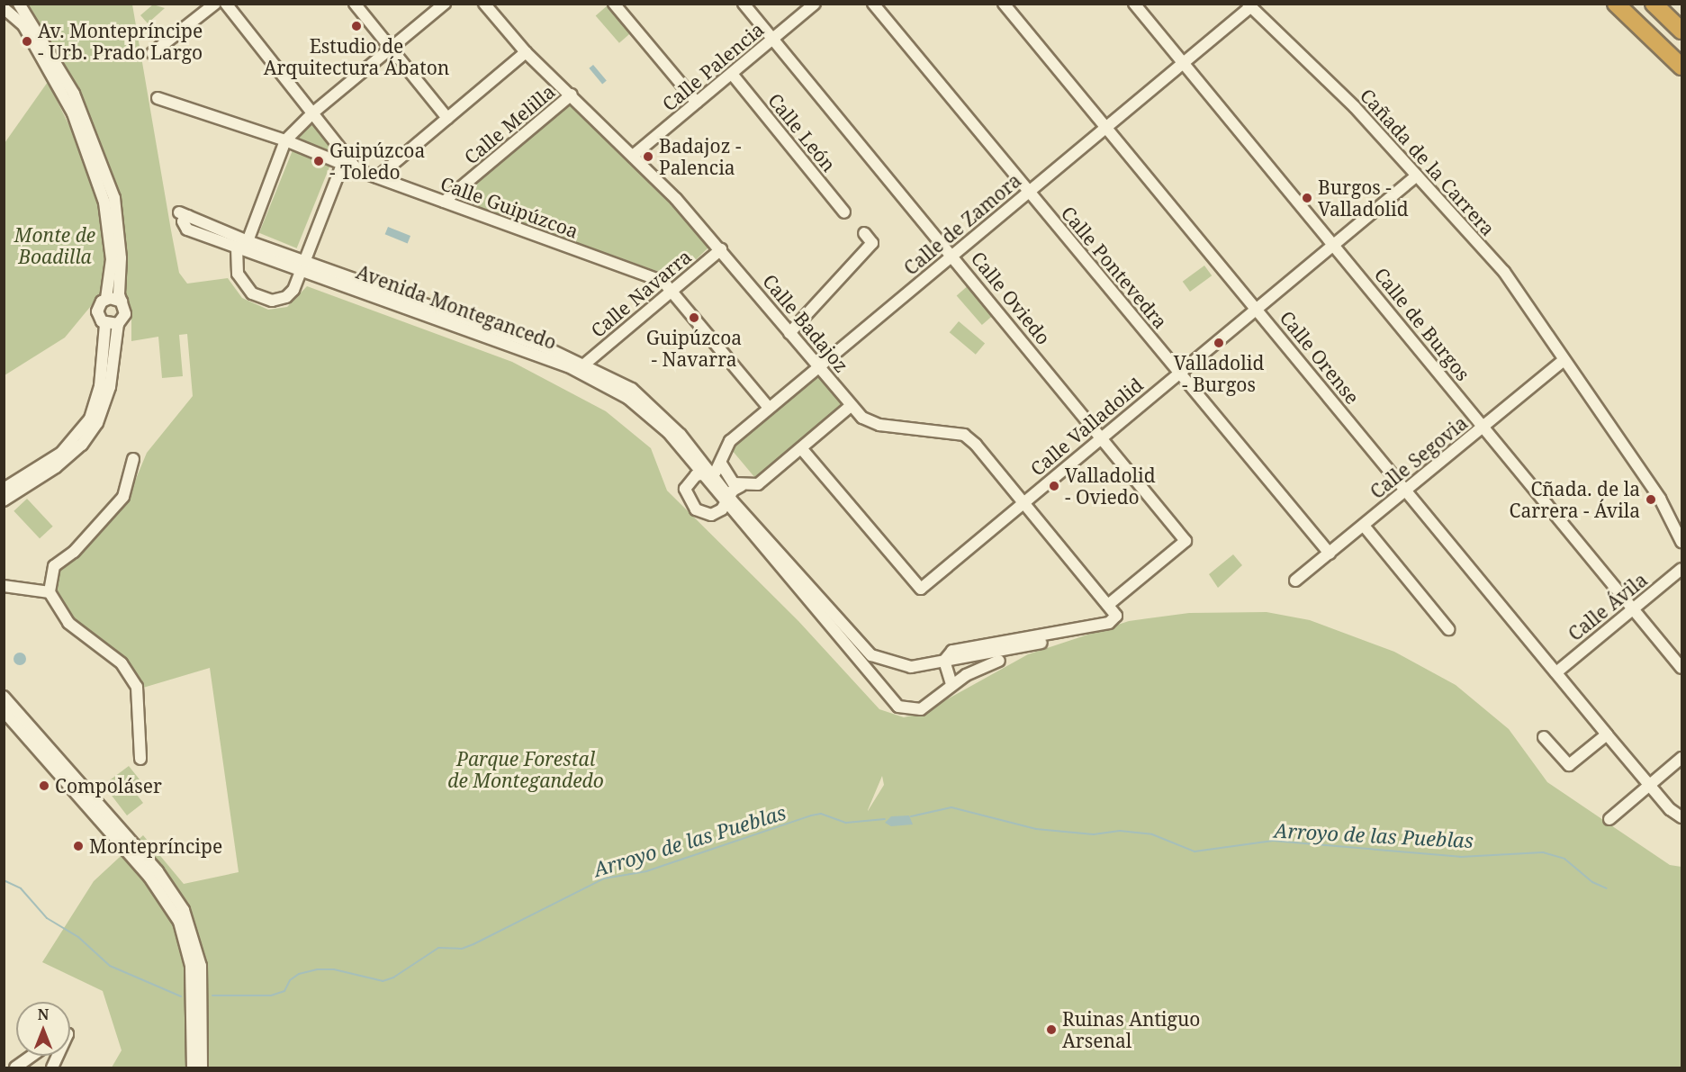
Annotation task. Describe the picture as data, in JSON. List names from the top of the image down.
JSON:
{
  "streets": {
    "street": [
      "Calle Palencia",
      "Calle Melilla",
      "Calle León",
      "Cañada de la Carrera",
      "Calle Guipúzcoa",
      "Calle de Zamora",
      "Calle Pontevedra",
      "Calle Navarra",
      "Calle Oviedo",
      "Avenida Montegancedo",
      "Calle Badajoz",
      "Calle de Burgos",
      "Calle Orense",
      "Calle Valladolid",
      "Calle Segovia",
      "Calle Ávila"
    ]
  },
  "crossings": [
    ["Calle Palencia", "Calle León"],
    ["Calle Palencia", "Calle Oviedo"],
    ["Calle Palencia", "Calle Badajoz"],
    ["Calle Melilla", "Calle Guipúzcoa"],
    ["Calle Melilla", "Calle Badajoz"],
    ["Cañada de la Carrera", "Calle de Zamora"],
    ["Cañada de la Carrera", "Calle Valladolid"],
    ["Cañada de la Carrera", "Calle Segovia"],
    ["Calle Guipúzcoa", "Calle de Zamora"],
    ["Calle Guipúzcoa", "Calle Navarra"],
    ["Calle de Zamora", "Calle Pontevedra"],
    ["Calle de Zamora", "Calle Oviedo"],
    ["Calle de Zamora", "Avenida Montegancedo"],
    ["Calle de Zamora", "Calle Badajoz"],
    ["Calle de Zamora", "Calle de Burgos"],
    ["Calle de Zamora", "Calle Orense"],
    ["Calle Pontevedra", "Calle Valladolid"],
    ["Calle Pontevedra", "Calle Segovia"],
    ["Calle Navarra", "Avenida Montegancedo"],
    ["Calle Navarra", "Calle Badajoz"],
    ["Calle Oviedo", "Calle Badajoz"],
    ["Calle Oviedo", "Calle Valladolid"],
    ["Avenida Montegancedo", "Calle Badajoz"],
    ["Calle Badajoz", "Calle Valladolid"],
    ["Calle de Burgos", "Calle Valladolid"],
    ["Calle de Burgos", "Calle Segovia"],
    ["Calle de Burgos", "Calle Ávila"],
    ["Calle Orense", "Calle Valladolid"],
    ["Calle Orense", "Calle Segovia"],
    ["Calle Orense", "Calle Ávila"]
  ],
  "water": ["Arroyo de las Pueblas"],
  "parks": ["Monte de Boadilla", "Parque Forestal de Montegandedo"],
  "places": [
    "Estudio de Arquitectura Ábaton",
    "Av. Montepríncipe - Urb. Prado Largo",
    "Badajoz - Palencia",
    "Guipúzcoa - Toledo",
    "Burgos - Valladolid",
    "Guipúzcoa - Navarra",
    "Valladolid - Burgos",
    "Valladolid - Oviedo",
    "Cñada. de la Carrera - Ávila",
    "Compoláser",
    "Montepríncipe",
    "Ruinas Antiguo Arsenal"
  ],
  "north": "top"
}
